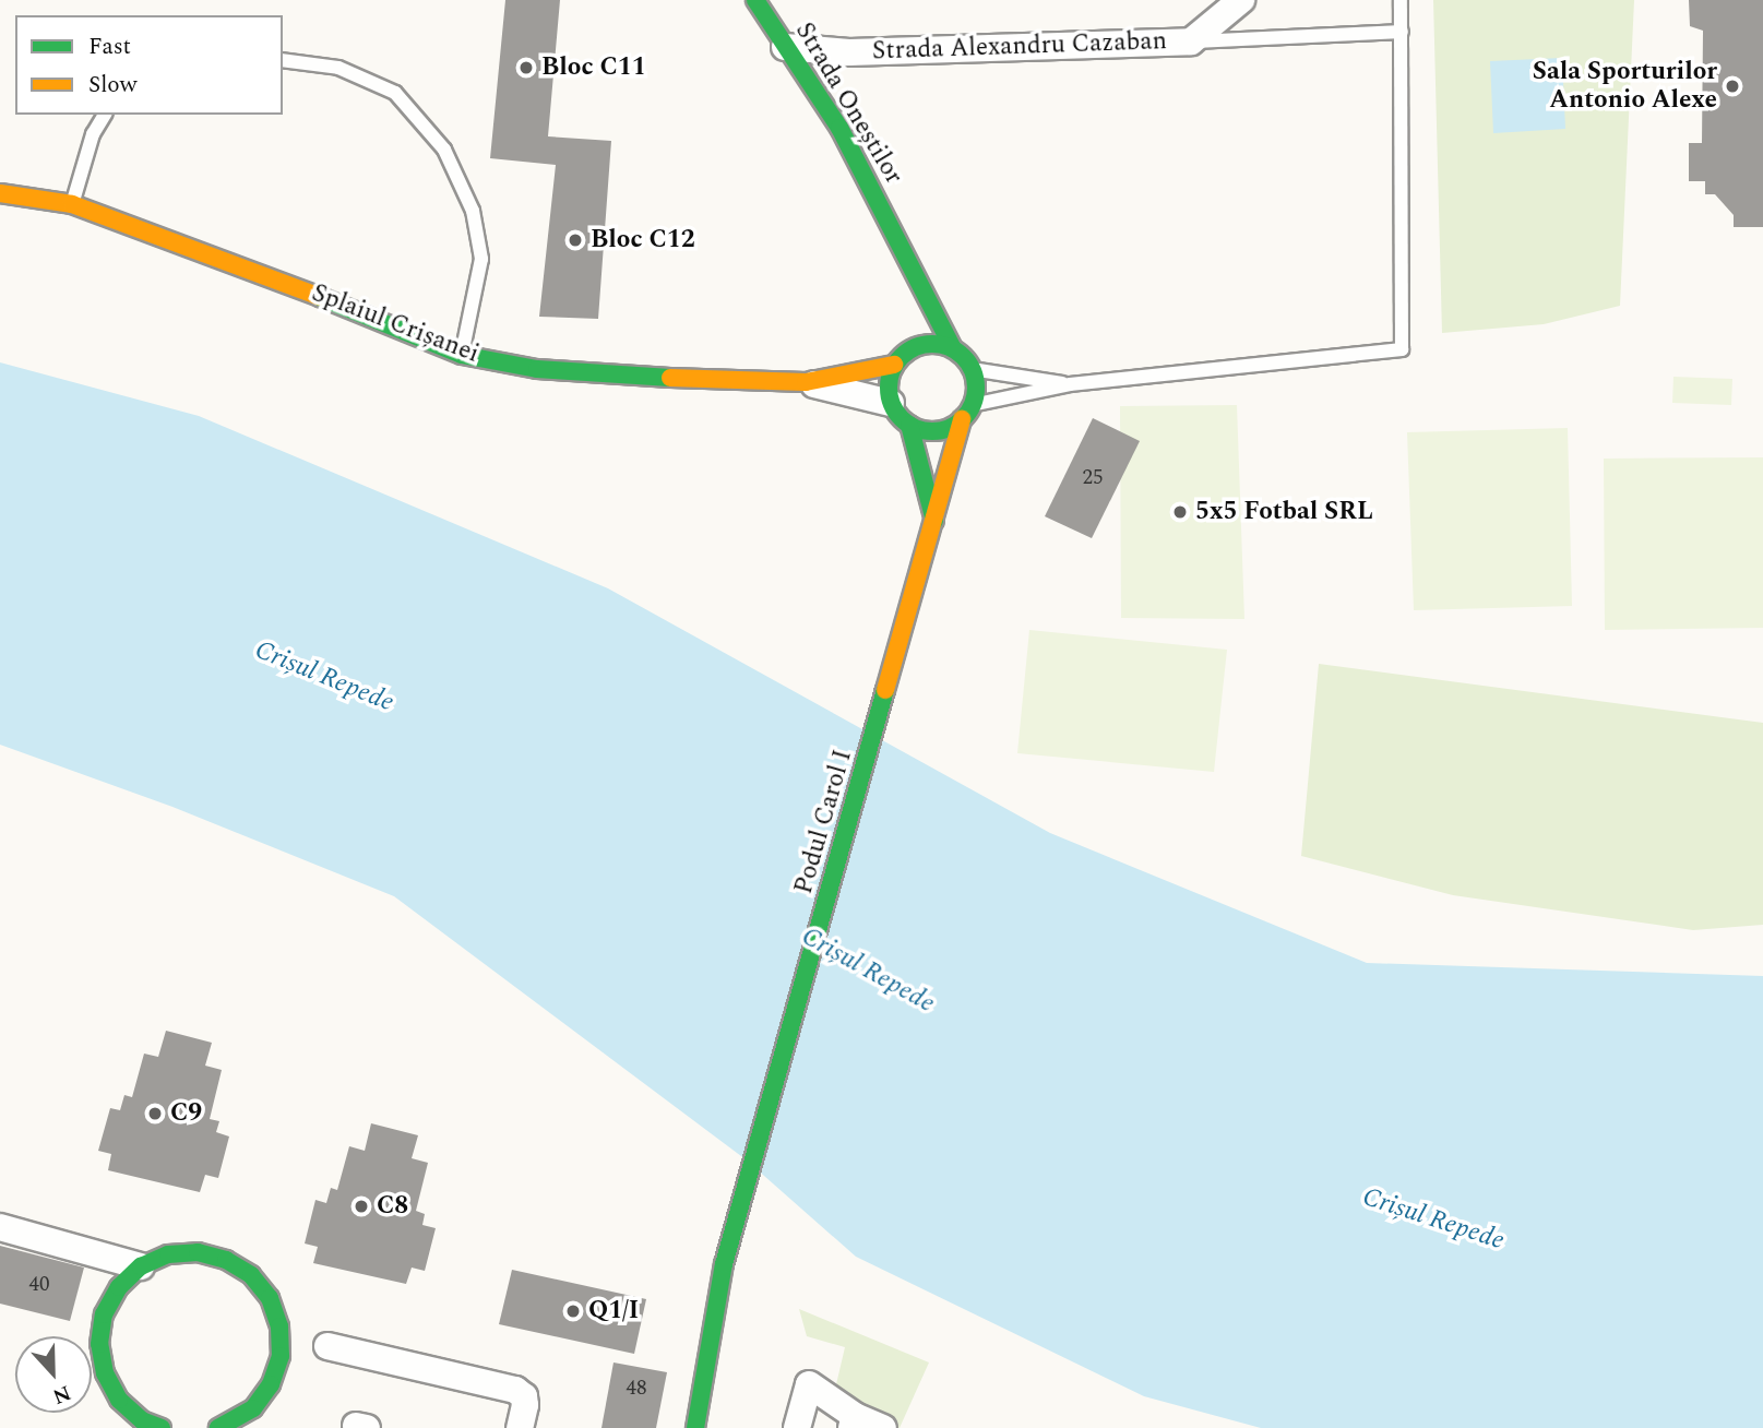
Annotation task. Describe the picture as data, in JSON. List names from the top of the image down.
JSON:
{
  "streets": {
    "street": [
      "Strada Alexandru Cazaban",
      "Strada Oneștilor",
      "Splaiul Crișanei",
      "Podul Carol I"
    ]
  },
  "crossings": [
    ["Strada Alexandru Cazaban", "Strada Oneștilor"],
    ["Strada Oneștilor", "Splaiul Crișanei"],
    ["Strada Oneștilor", "Podul Carol I"],
    ["Splaiul Crișanei", "Podul Carol I"]
  ],
  "water": ["Crișul Repede"],
  "places": [
    "Bloc C11",
    "Sala Sporturilor Antonio Alexe",
    "Bloc C12",
    "5x5 Fotbal SRL",
    "C9",
    "C8",
    "Q1/I"
  ],
  "house_numbers": ["25", "40", "48"],
  "legend": ["Fast", "Slow"],
  "north": "bottom"
}
